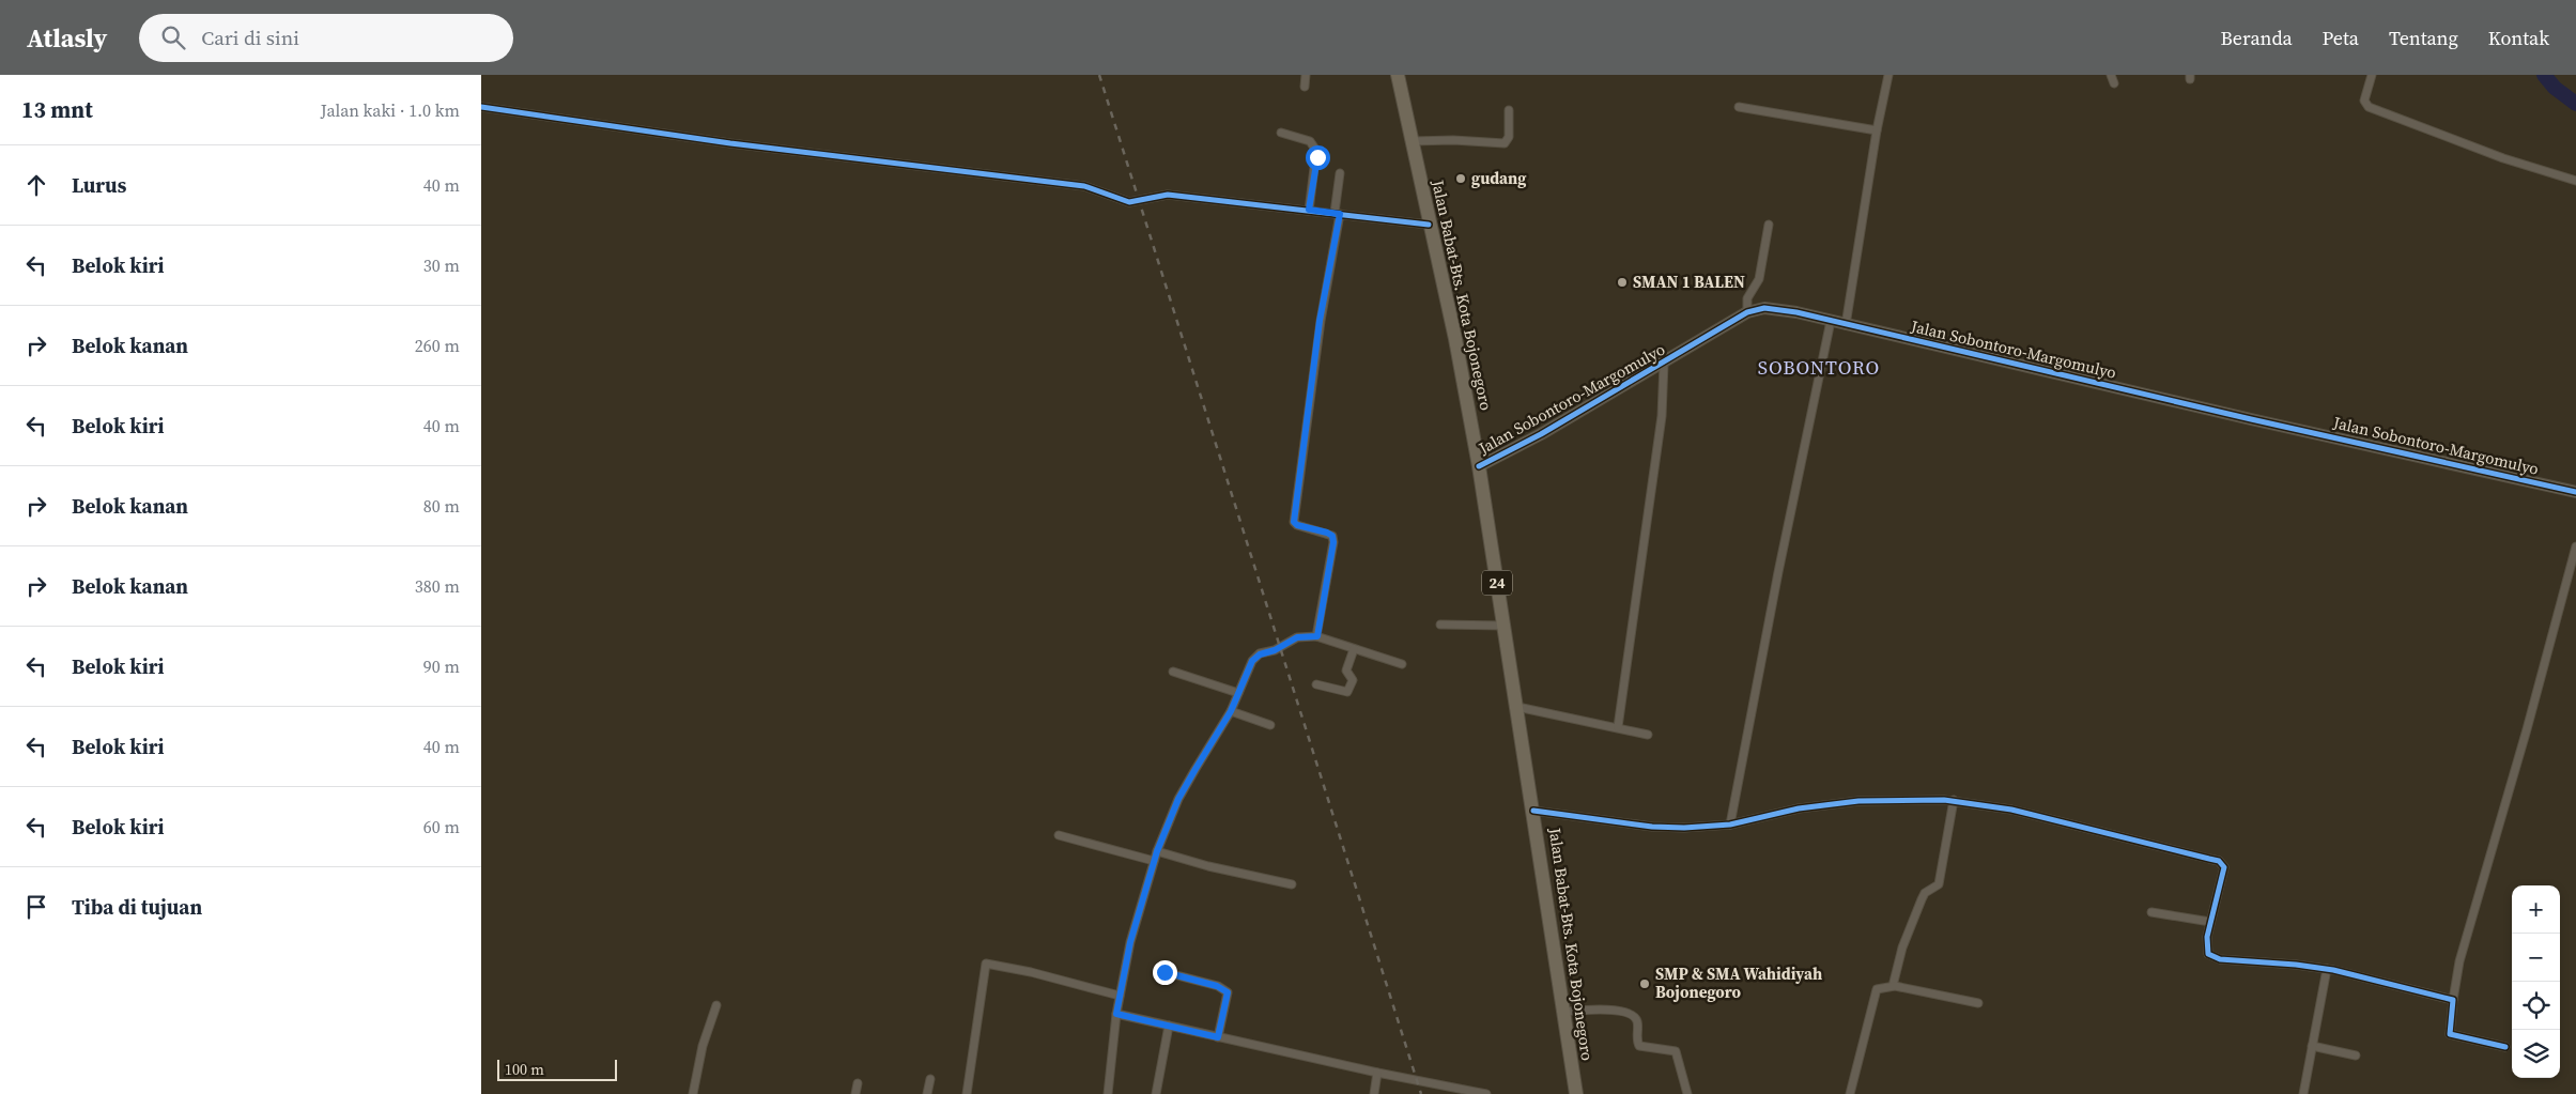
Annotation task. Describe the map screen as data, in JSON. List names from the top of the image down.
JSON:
{
  "streets": {
    "highway": ["Jalan Babat-Bts. Kota Bojonegoro", "24"],
    "street": ["Jalan Sobontoro-Margomulyo"]
  },
  "crossings": [
    ["Jalan Babat-Bts. Kota Bojonegoro", "Jalan Sobontoro-Margomulyo"]
  ],
  "districts": ["SOBONTORO"],
  "places": ["gudang", "SMAN 1 BALEN", "SMP & SMA Wahidiyah Bojonegoro"],
  "scale_bar": "100 m",
  "page": {
    "header": "Atlasly",
    "search": "Cari di sini",
    "nav": [
      "Beranda",
      "Peta",
      "Tentang",
      "Kontak"
    ],
    "heading": ["13 mnt", "Jalan kaki · 1.0 km"],
    "list": [
      ["Lurus", "40 m"],
      ["Belok kiri", "30 m"],
      ["Belok kanan", "260 m"],
      ["Belok kiri", "40 m"],
      ["Belok kanan", "80 m"],
      ["Belok kanan", "380 m"],
      ["Belok kiri", "90 m"],
      ["Belok kiri", "40 m"],
      ["Belok kiri", "60 m"],
      "Tiba di tujuan"
    ],
    "map_buttons": ["+", "−"],
    "scale": "100 m"
  }
}
